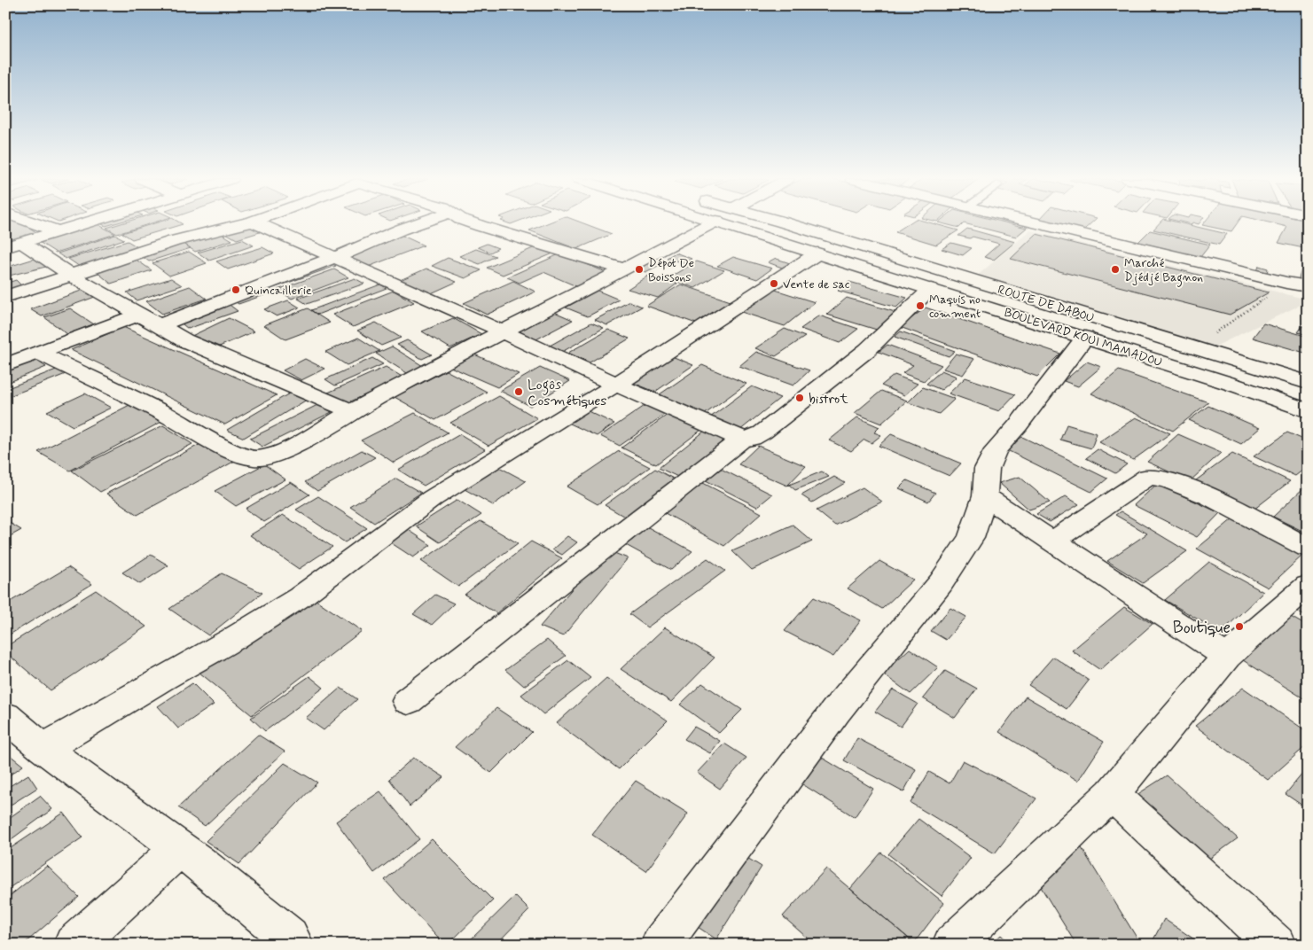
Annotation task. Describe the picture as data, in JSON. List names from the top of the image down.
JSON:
{
  "streets": {
    "street": ["ROUTE DE DABOU", "BOULEVARD KOUI MAMADOU"]
  },
  "places": [
    "Dépot De Boissons",
    "Marché Djédjé Bagnon",
    "Vente de sac",
    "Quincaillerie",
    "Maquis no comment",
    "Logôs Cosmétiques",
    "bistrot",
    "Boutique"
  ]
}
